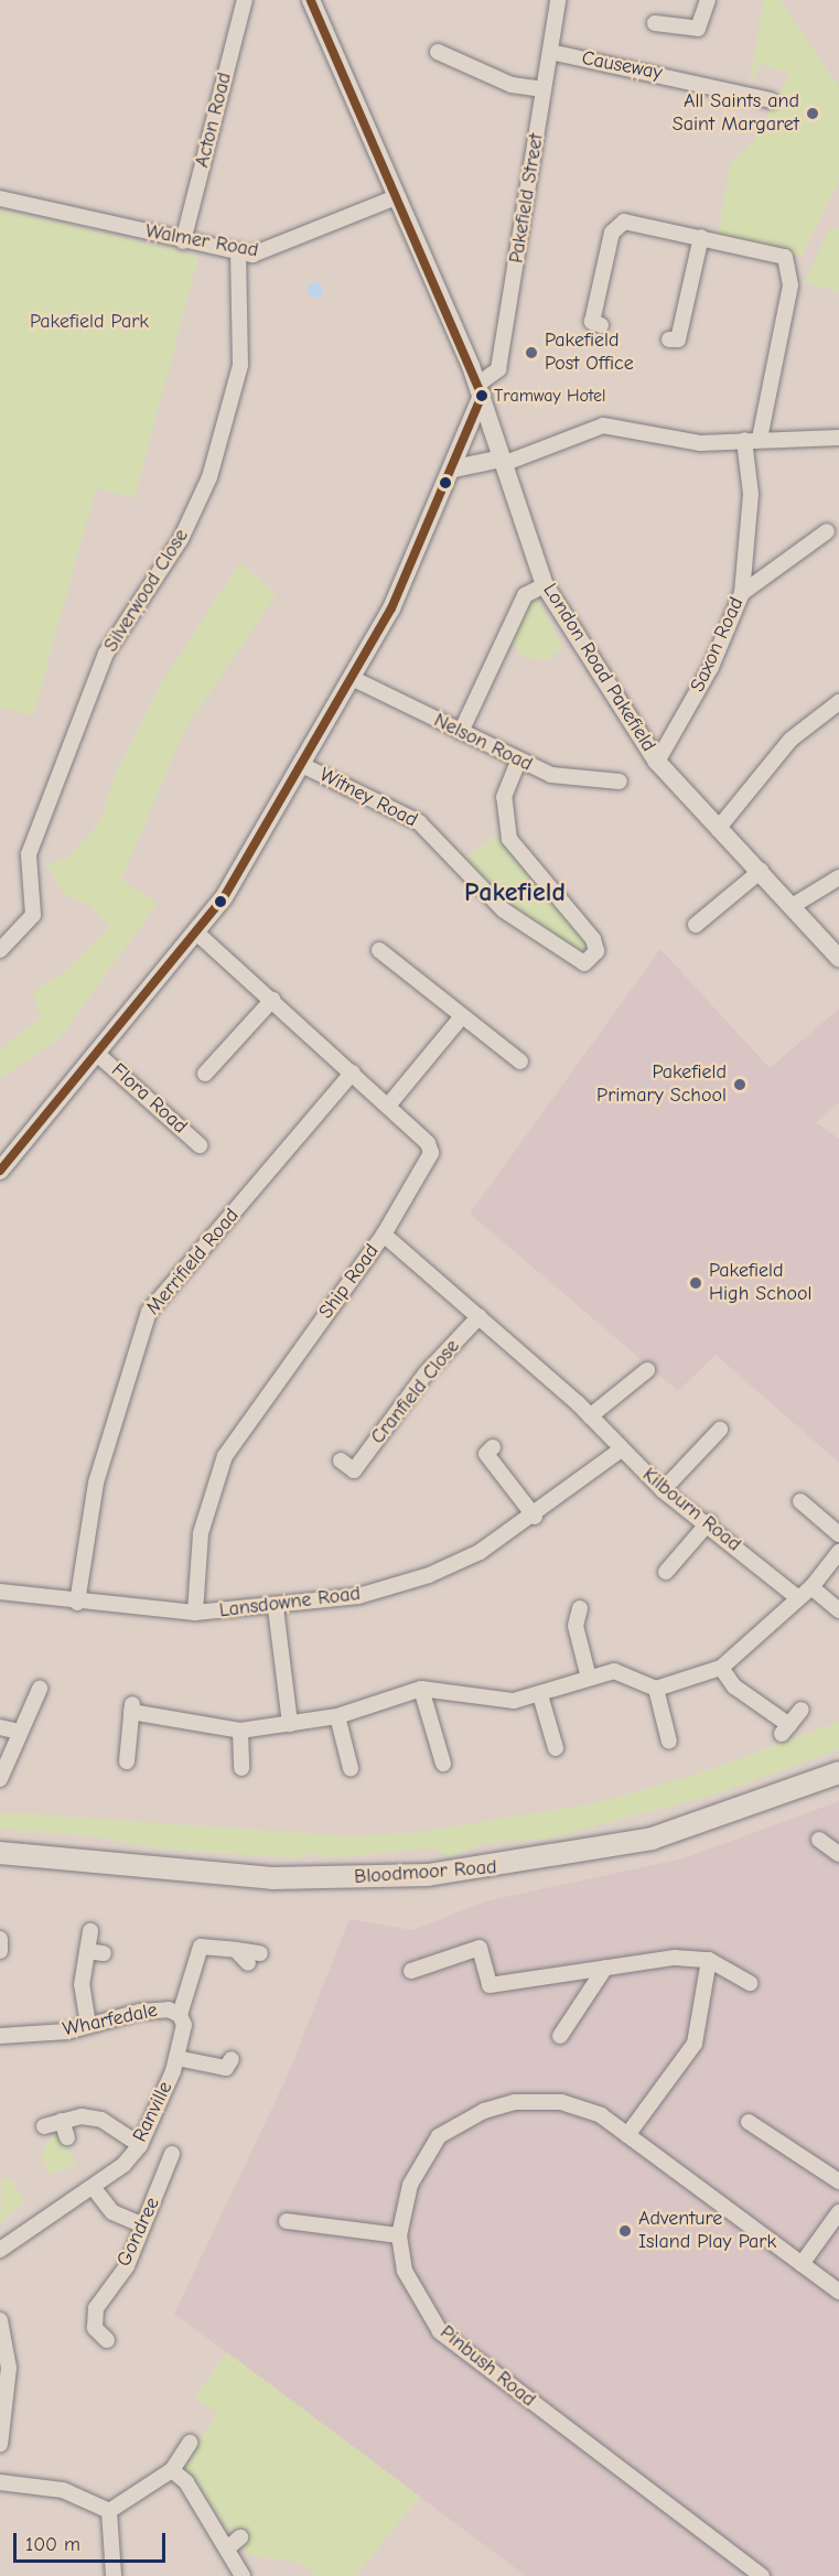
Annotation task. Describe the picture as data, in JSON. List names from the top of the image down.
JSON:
{
  "streets": {
    "highway": ["Bloodmoor Road"],
    "main road": ["London Road Pakefield"],
    "street": [
      "Causeway",
      "Acton Road",
      "Pakefield Street",
      "Walmer Road",
      "Silverwood Close",
      "Saxon Road",
      "Nelson Road",
      "Witney Road",
      "Flora Road",
      "Merrifield Road",
      "Ship Road",
      "Cranfield Close",
      "Kilbourn Road",
      "Lansdowne Road",
      "Wharfedale",
      "Ranville",
      "Gondree",
      "Pinbush Road"
    ]
  },
  "crossings": [
    ["Causeway", "Pakefield Street"],
    ["Acton Road", "Walmer Road"],
    ["Pakefield Street", "London Road Pakefield"],
    ["Walmer Road", "Silverwood Close"],
    ["Walmer Road", "London Road Pakefield"],
    ["Saxon Road", "London Road Pakefield"],
    ["Nelson Road", "Witney Road"],
    ["Merrifield Road", "Ship Road"],
    ["Merrifield Road", "Lansdowne Road"],
    ["Ship Road", "Kilbourn Road"],
    ["Ship Road", "Lansdowne Road"],
    ["Cranfield Close", "Kilbourn Road"],
    ["Kilbourn Road", "Lansdowne Road"],
    ["Wharfedale", "Ranville"]
  ],
  "districts": ["Pakefield"],
  "parks": ["Pakefield Park"],
  "places": [
    "All Saints and Saint Margaret",
    "Pakefield Post Office",
    "Tramway Hotel",
    "Pakefield Primary School",
    "Pakefield High School",
    "Adventure Island Play Park"
  ],
  "scale_bar": "100 m"
}
